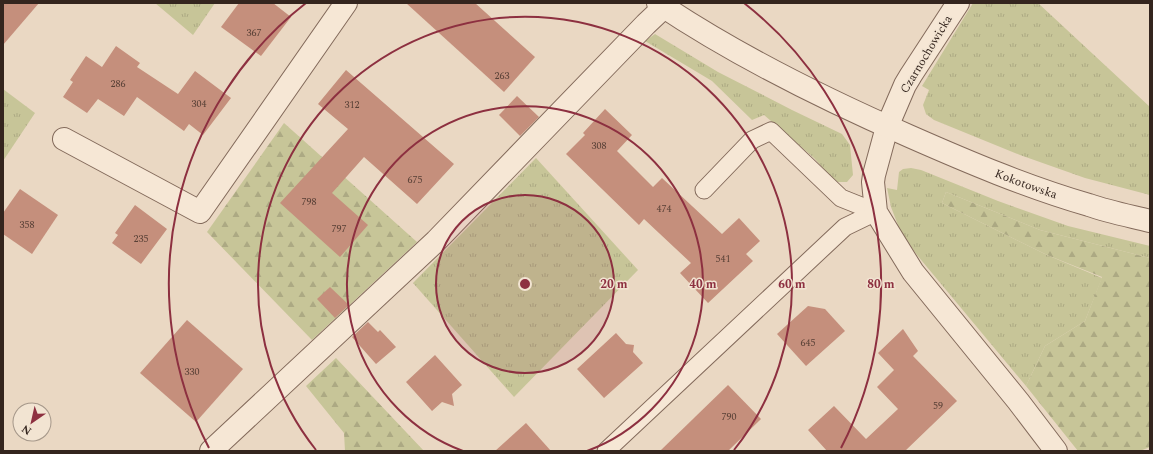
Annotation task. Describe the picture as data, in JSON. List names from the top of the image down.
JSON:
{
  "streets": {
    "street": ["Czarnochowicka", "Kokotowska"]
  },
  "crossings": [
    ["Czarnochowicka", "Kokotowska"]
  ],
  "house_numbers": [
    "367",
    "263",
    "286",
    "304",
    "312",
    "308",
    "675",
    "798",
    "474",
    "358",
    "797",
    "235",
    "541",
    "645",
    "330",
    "59",
    "790"
  ],
  "north": "bottom left",
  "rings": [
    "20 m",
    "40 m",
    "60 m",
    "80 m"
  ]
}
